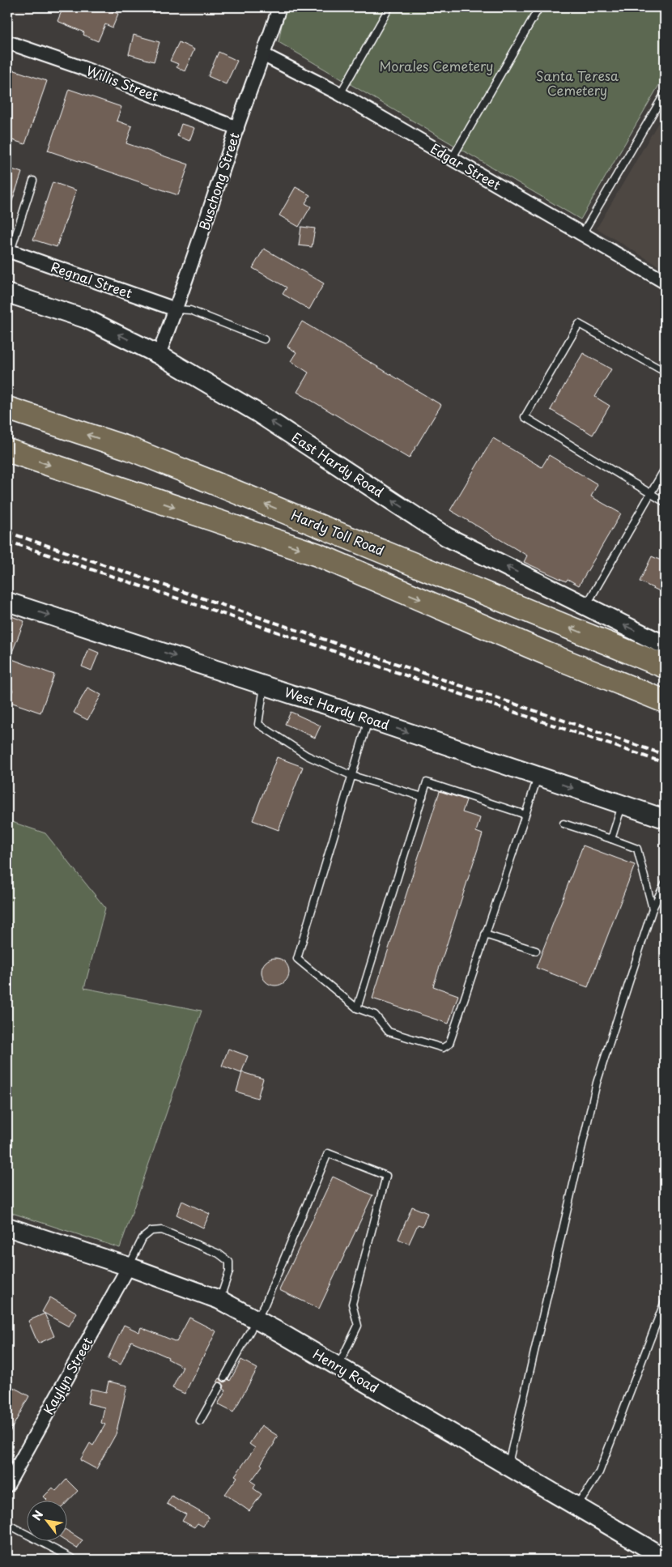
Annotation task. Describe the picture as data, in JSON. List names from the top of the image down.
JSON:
{
  "streets": {
    "highway": ["Hardy Toll Road"],
    "main road": ["East Hardy Road", "West Hardy Road", "Henry Road"],
    "street": [
      "Willis Street",
      "Edgar Street",
      "Buschong Street",
      "Regnal Street",
      "Kaylyn Street"
    ]
  },
  "crossings": [
    ["Willis Street", "Buschong Street"],
    ["Edgar Street", "Buschong Street"],
    ["Buschong Street", "Regnal Street"],
    ["Buschong Street", "East Hardy Road"],
    ["Henry Road", "Kaylyn Street"]
  ],
  "one_way": ["East Hardy Road", "West Hardy Road"],
  "parks": ["Morales Cemetery", "Santa Teresa Cemetery"],
  "north": "top left"
}
